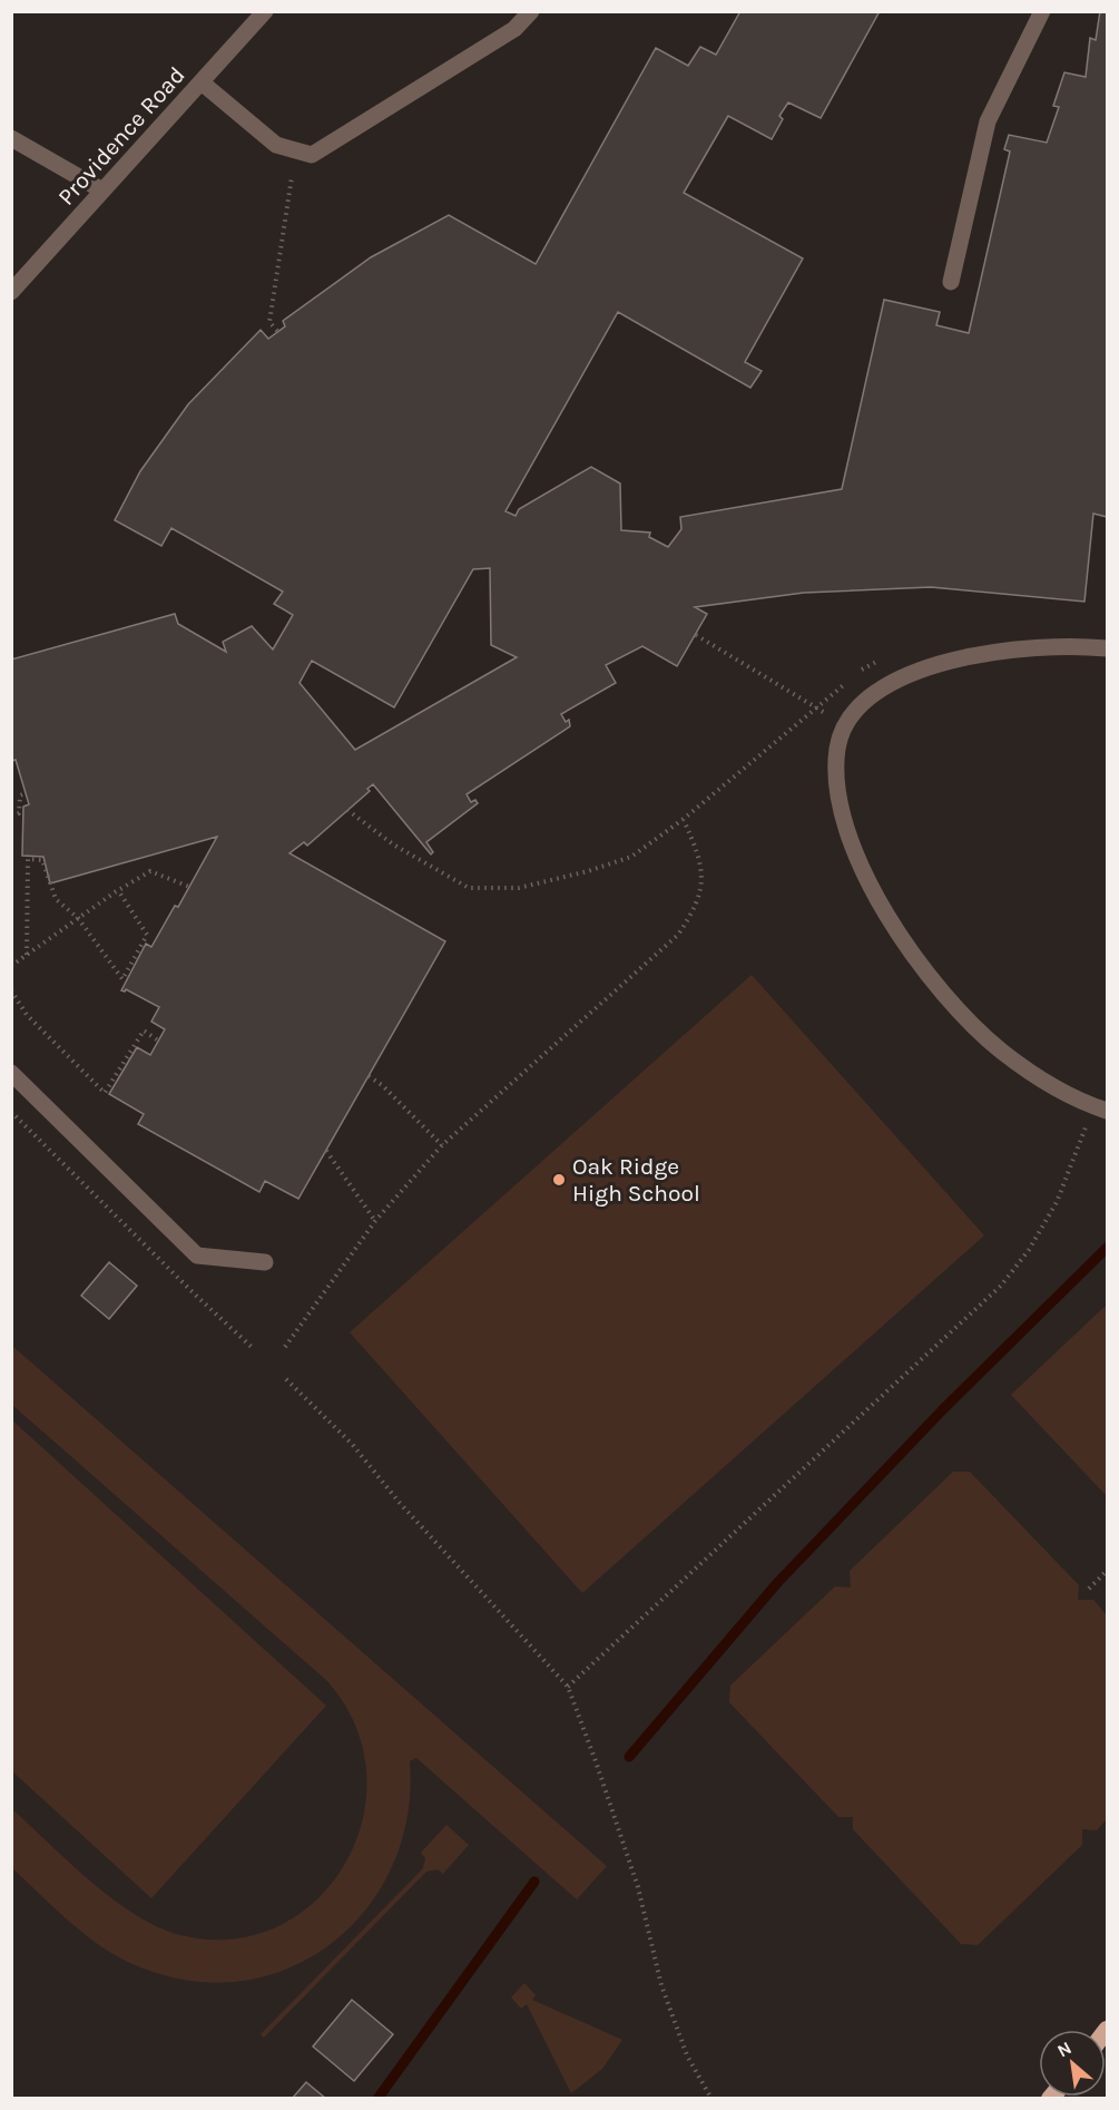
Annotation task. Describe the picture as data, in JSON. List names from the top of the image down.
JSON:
{
  "streets": {
    "street": ["Providence Road"]
  },
  "places": ["Oak Ridge High School"],
  "north": "top left"
}
